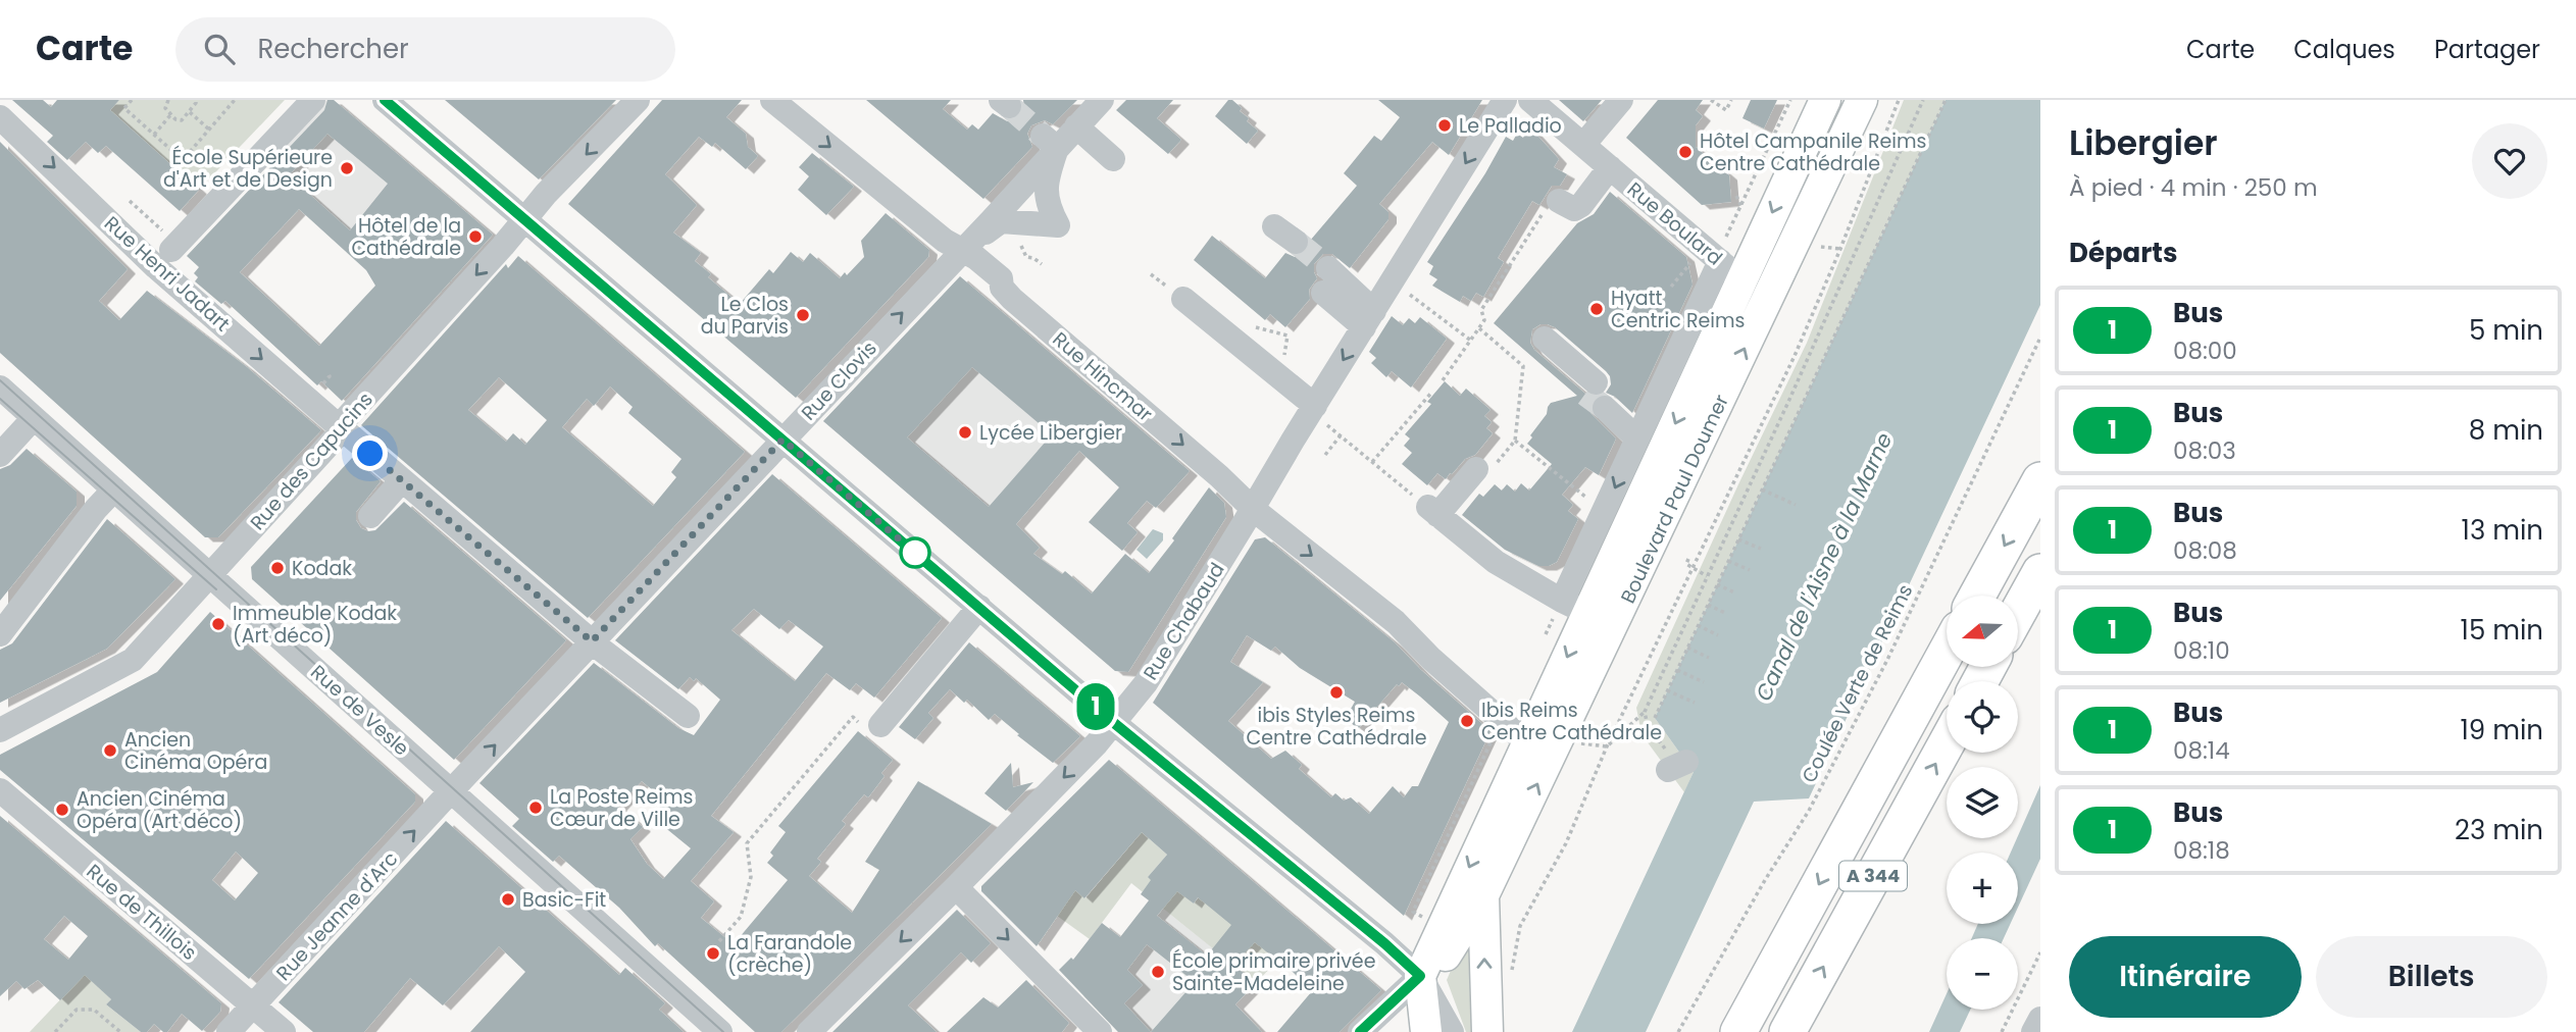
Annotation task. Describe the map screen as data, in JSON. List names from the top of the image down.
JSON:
{
  "streets": {
    "highway": ["A 344"],
    "main road": ["Boulevard Paul Doumer"],
    "street": [
      "Rue Boulard",
      "Rue Henri Jadart",
      "Rue Hincmar",
      "Rue Clovis",
      "Rue des Capucins",
      "Rue Chabaud",
      "Rue de Vesle",
      "Rue de Thillois",
      "Rue Jeanne d'Arc"
    ],
    "path": ["Coulée Verte de Reims"]
  },
  "crossings": [
    ["Rue Boulard", "Boulevard Paul Doumer"],
    ["Rue Henri Jadart", "Rue Clovis"],
    ["Rue Henri Jadart", "Rue des Capucins"],
    ["Rue Hincmar", "Rue Clovis"],
    ["Rue Hincmar", "Boulevard Paul Doumer"],
    ["Rue Hincmar", "Rue Chabaud"],
    ["Rue Clovis", "Rue de Vesle"],
    ["Rue Clovis", "Rue Jeanne d'Arc"],
    ["Rue des Capucins", "Rue de Vesle"],
    ["Rue de Vesle", "Rue Jeanne d'Arc"],
    ["Rue de Thillois", "Rue Jeanne d'Arc"]
  ],
  "one_way": [
    "Rue Henri Jadart",
    "Rue Clovis",
    "Rue des Capucins",
    "Rue Jeanne d'Arc"
  ],
  "water": ["Canal de l'Aisne à la Marne"],
  "places": [
    "Le Palladio",
    "Hôtel Campanile Reims Centre Cathédrale",
    "École Supérieure d'Art et de Design",
    "Hôtel de la Cathédrale",
    "Hyatt Centric Reims",
    "Le Clos du Parvis",
    "Lycée Libergier",
    "Kodak",
    "Immeuble Kodak (Art déco)",
    "ibis Styles Reims Centre Cathédrale",
    "Ibis Reims Centre Cathédrale",
    "Ancien Cinéma Opéra",
    "La Poste Reims Cœur de Ville",
    "Ancien Cinéma Opéra (Art déco)",
    "Basic-Fit",
    "La Farandole (crèche)",
    "École primaire privée Sainte-Madeleine"
  ],
  "lines": ["bus line 1"],
  "north": "left",
  "page": {
    "header": "Carte",
    "search": "Rechercher",
    "nav": ["Carte", "Calques", "Partager"],
    "on_map": "1",
    "heading": [
      ["Libergier", "À pied · 4 min · 250 m"],
      "Départs"
    ],
    "list": [
      {
        "mark": "1",
        "name": "Bus",
        "note": "08:00",
        "value": "5 min"
      },
      {
        "mark": "1",
        "name": "Bus",
        "note": "08:03",
        "value": "8 min"
      },
      {
        "mark": "1",
        "name": "Bus",
        "note": "08:08",
        "value": "13 min"
      },
      {
        "mark": "1",
        "name": "Bus",
        "note": "08:10",
        "value": "15 min"
      },
      {
        "mark": "1",
        "name": "Bus",
        "note": "08:14",
        "value": "19 min"
      },
      {
        "mark": "1",
        "name": "Bus",
        "note": "08:18",
        "value": "23 min"
      }
    ],
    "map_buttons": ["+", "−"],
    "buttons": ["Itinéraire", "Billets"]
  }
}
